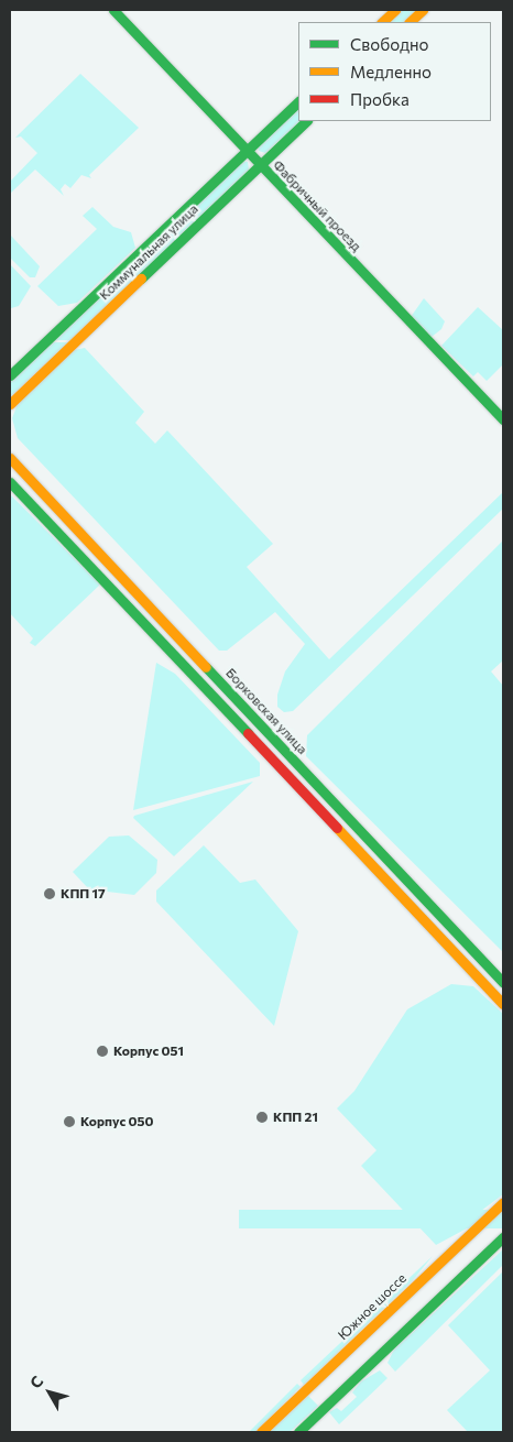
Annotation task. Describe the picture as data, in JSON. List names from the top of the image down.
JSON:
{
  "streets": {
    "main road": [
      "Фабричный проезд",
      "Коммунальная улица",
      "Борковская улица",
      "Южное шоссе"
    ]
  },
  "crossings": [
    ["Фабричный проезд", "Коммунальная улица"]
  ],
  "places": [
    "КПП 17",
    "Корпус 051",
    "КПП 21",
    "Корпус 050"
  ],
  "legend": ["Свободно", "Медленно", "Пробка"],
  "north": "top left"
}
